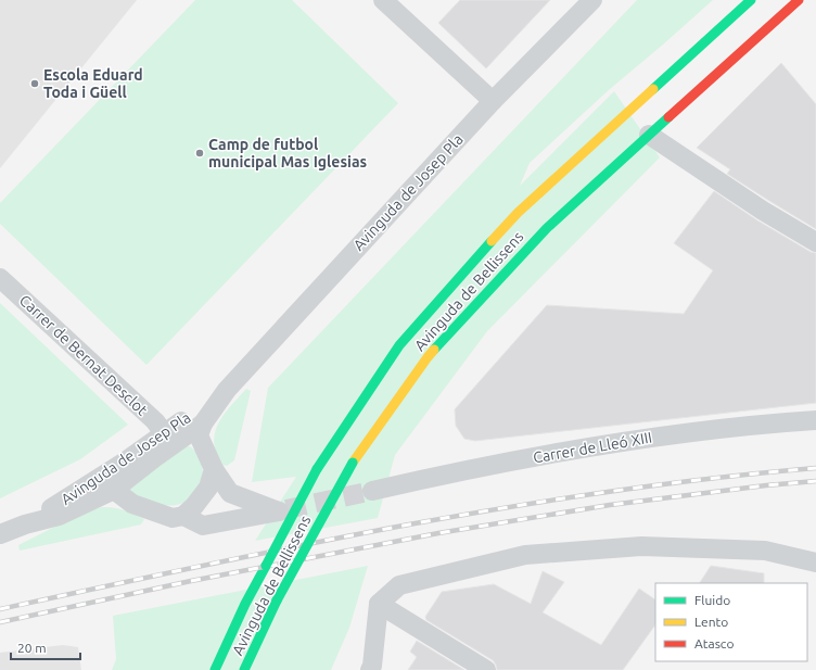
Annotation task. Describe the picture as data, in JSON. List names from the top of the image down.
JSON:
{
  "streets": {
    "main road": ["Avinguda de Bellissens"],
    "street": ["Avinguda de Josep Pla", "Carrer de Bernat Desclot", "Carrer de Lleó XIII"]
  },
  "crossings": [
    ["Avinguda de Josep Pla", "Carrer de Bernat Desclot"]
  ],
  "places": ["Escola Eduard Toda i Güell", "Camp de futbol municipal Mas Iglesias"],
  "legend": ["Fluido", "Lento", "Atasco"],
  "scale_bar": "20 m"
}
